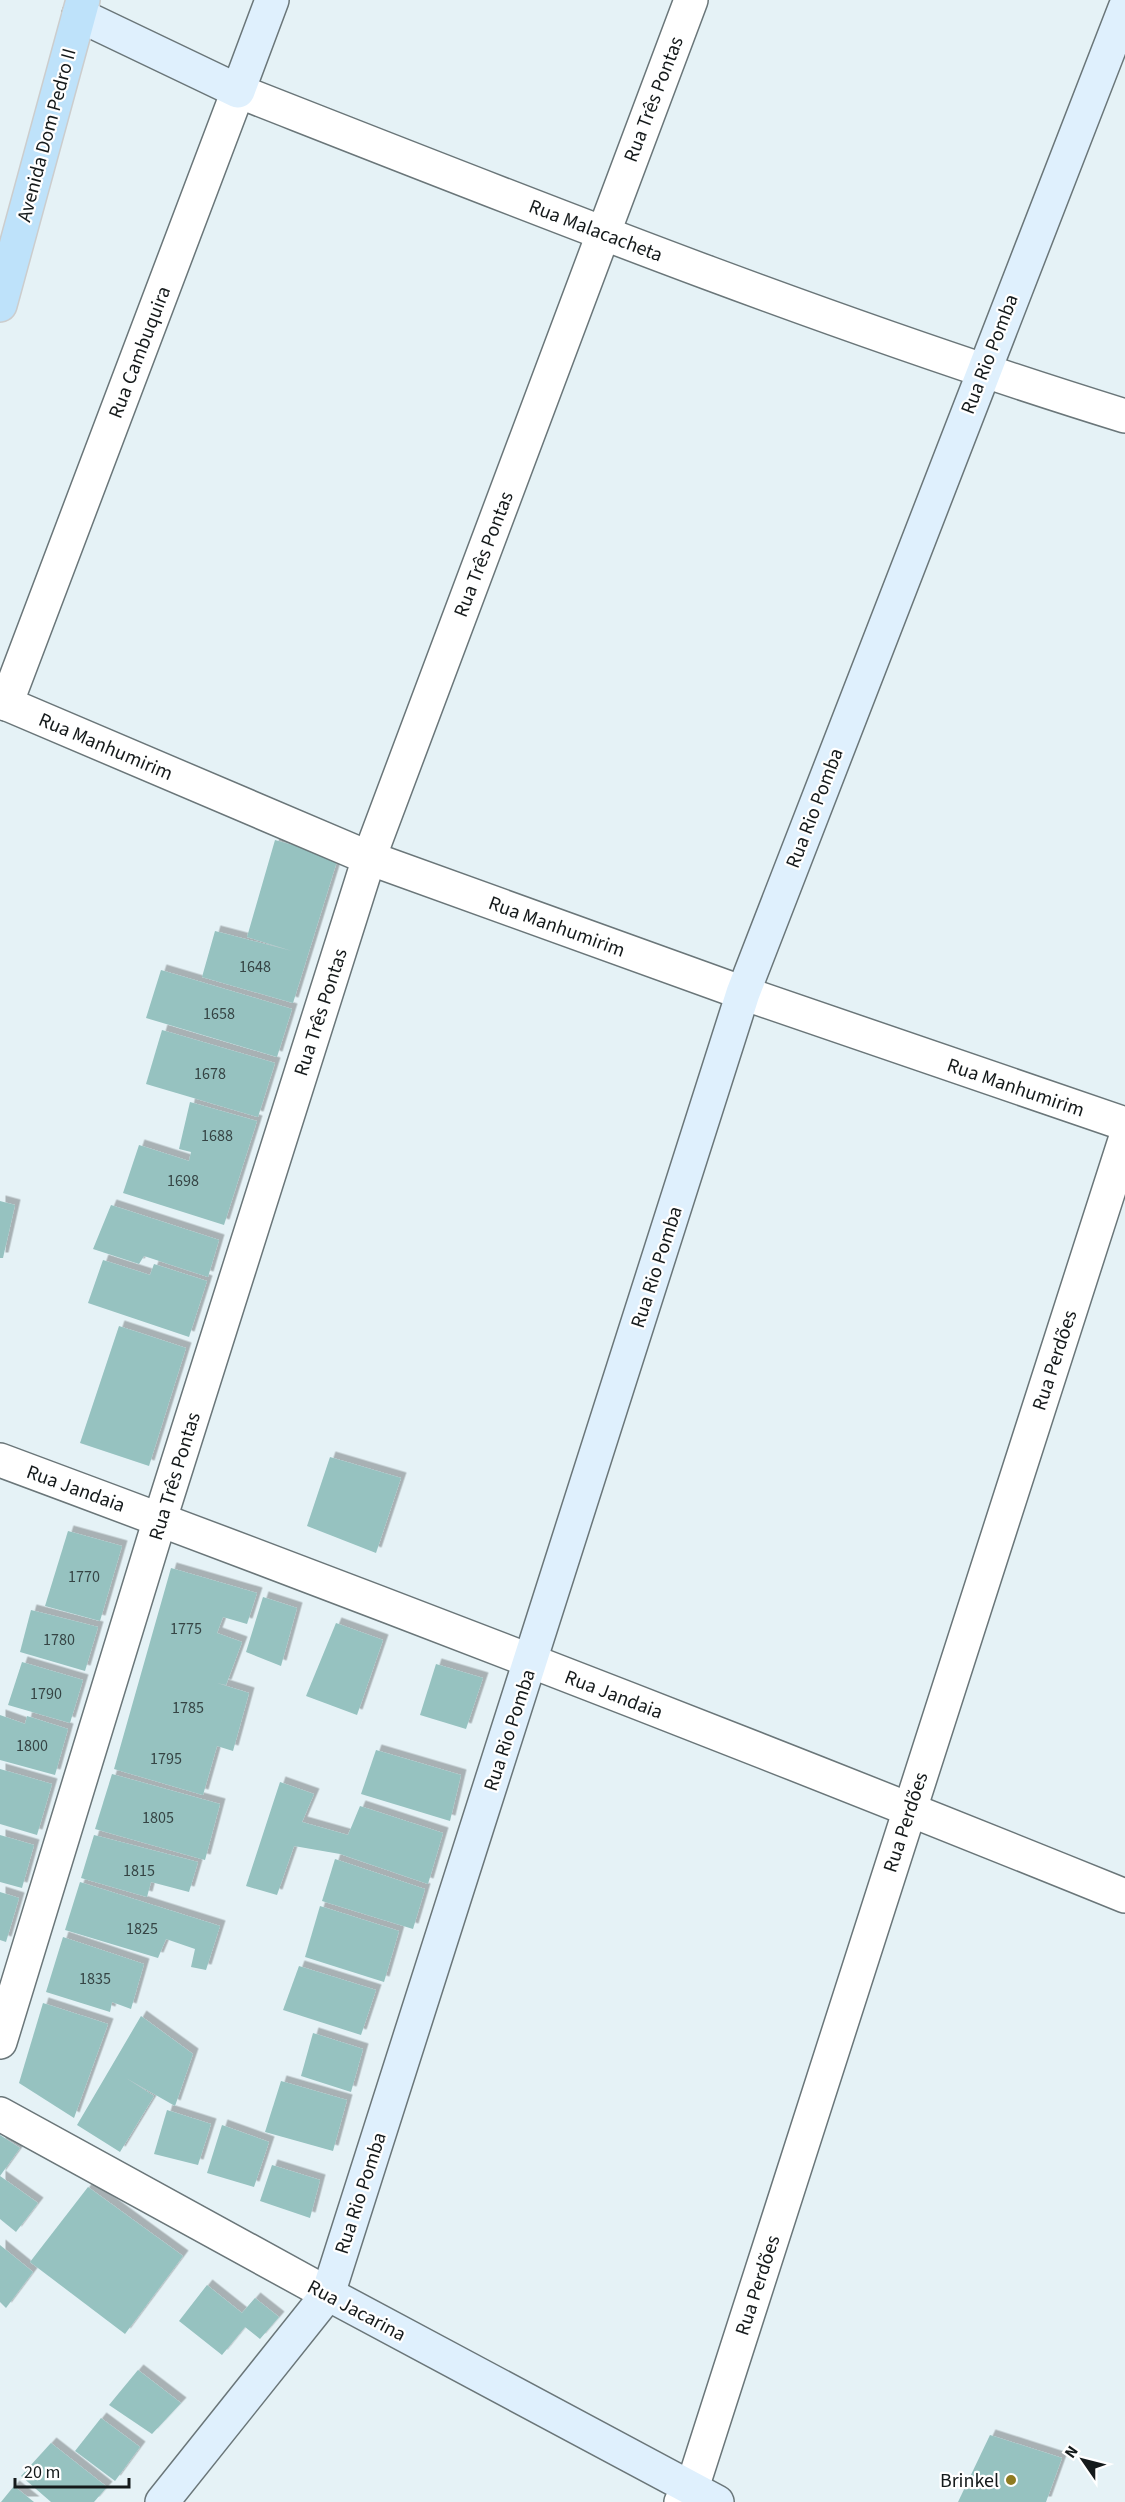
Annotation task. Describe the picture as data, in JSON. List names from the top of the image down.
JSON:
{
  "streets": {
    "main road": [
      "Avenida Dom Pedro II",
      "Rua Malacacheta",
      "Rua Cambuquira",
      "Rua Rio Pomba",
      "Rua Jacarina"
    ],
    "street": [
      "Rua Três Pontas",
      "Rua Manhumirim",
      "Rua Perdões",
      "Rua Jandaia"
    ]
  },
  "crossings": [
    ["Rua Três Pontas", "Rua Malacacheta"],
    ["Rua Três Pontas", "Rua Manhumirim"],
    ["Rua Três Pontas", "Rua Jandaia"],
    ["Avenida Dom Pedro II", "Rua Malacacheta"],
    ["Rua Malacacheta", "Rua Cambuquira"],
    ["Rua Malacacheta", "Rua Rio Pomba"],
    ["Rua Cambuquira", "Rua Manhumirim"],
    ["Rua Rio Pomba", "Rua Manhumirim"],
    ["Rua Rio Pomba", "Rua Jandaia"],
    ["Rua Rio Pomba", "Rua Jacarina"],
    ["Rua Perdões", "Rua Jandaia"],
    ["Rua Perdões", "Rua Jacarina"]
  ],
  "places": ["Brinkel"],
  "house_numbers": [
    "1648",
    "1658",
    "1678",
    "1688",
    "1698",
    "1770",
    "1775",
    "1780",
    "1790",
    "1785",
    "1800",
    "1795",
    "1805",
    "1815",
    "1825",
    "1835"
  ],
  "scale_bar": "20 m",
  "north": "top left"
}
